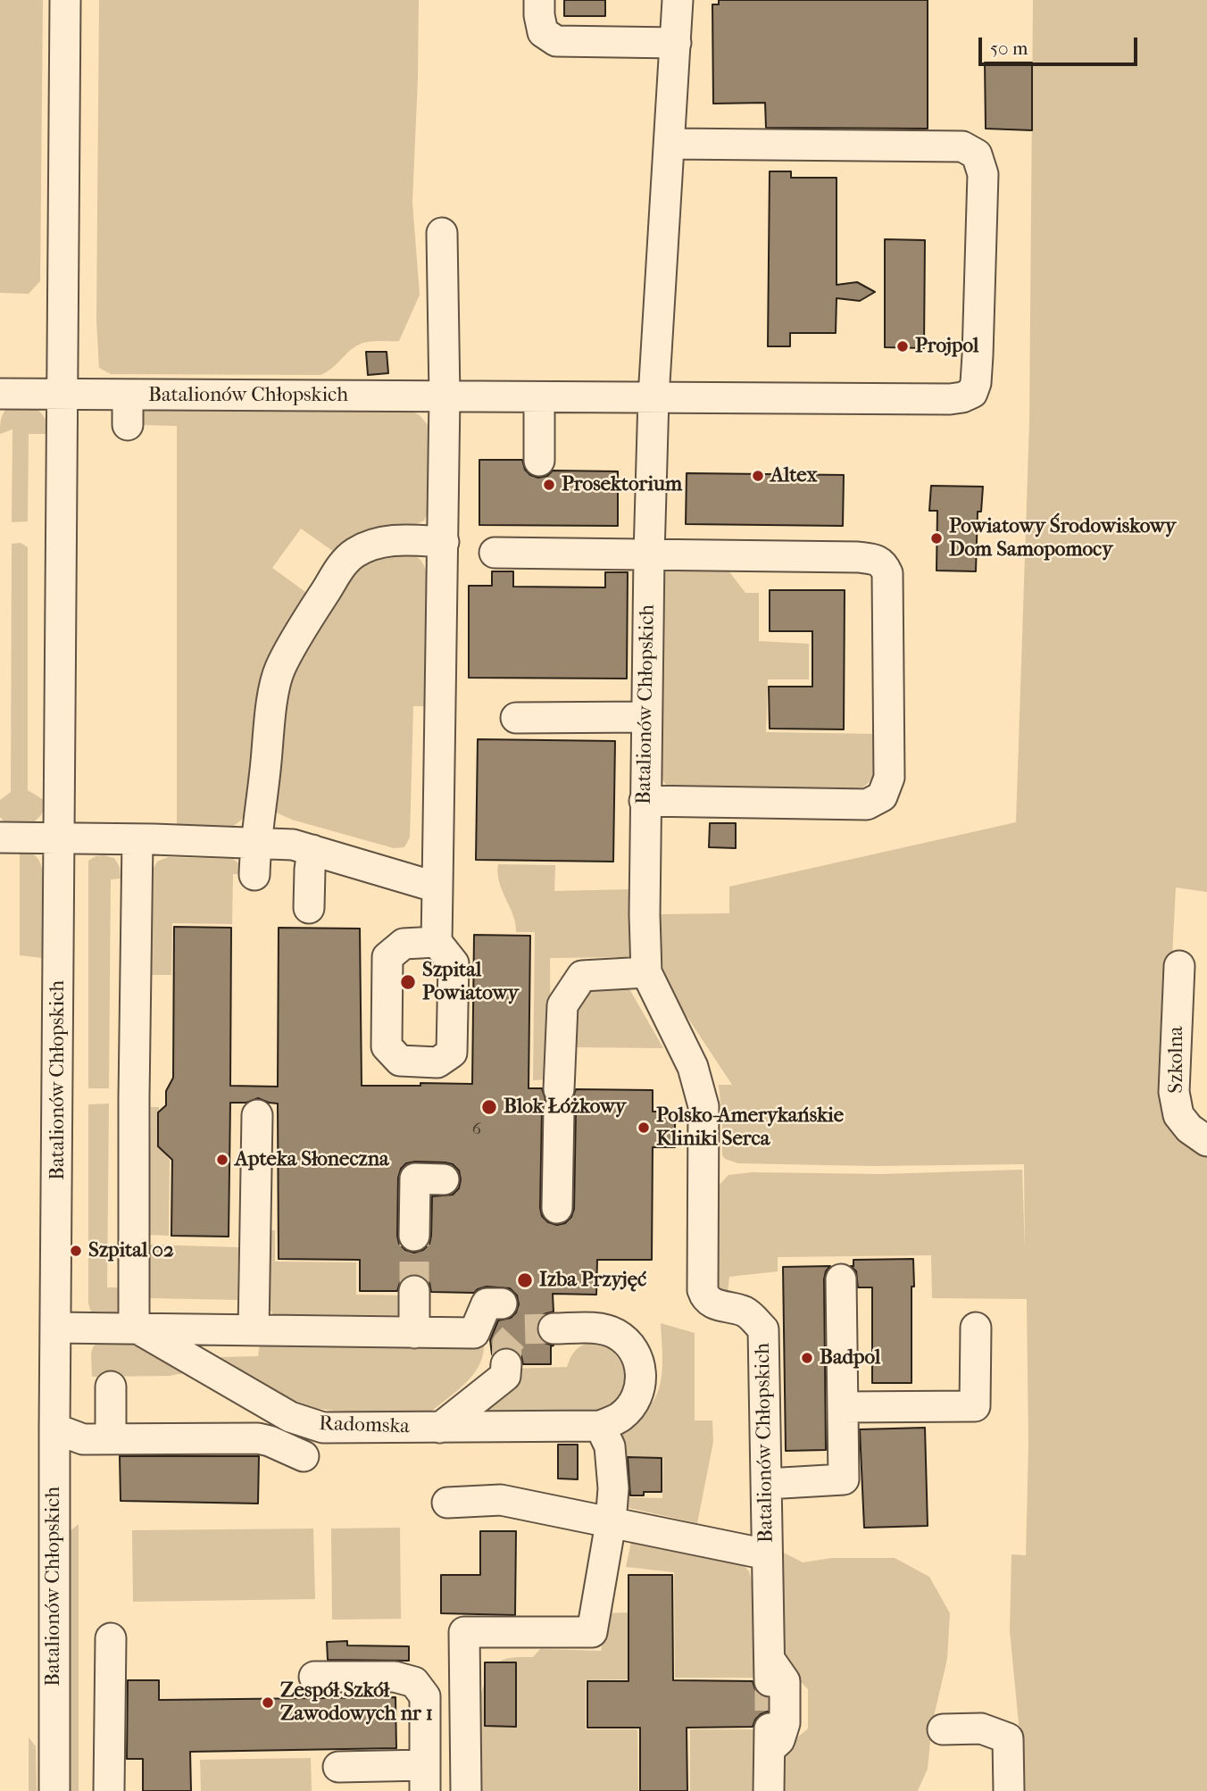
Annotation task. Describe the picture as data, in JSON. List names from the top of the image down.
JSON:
{
  "streets": {
    "street": ["Batalionów Chłopskich", "Szkolna", "Radomska"]
  },
  "crossings": [
    ["Batalionów Chłopskich", "Radomska"]
  ],
  "places": [
    "Projpol",
    "Altex",
    "Prosektorium",
    "Powiatowy Środowiskowy Dom Samopomocy",
    "Szpital Powiatowy",
    "Blok Łóżkowy",
    "Polsko-Amerykańskie Kliniki Serca",
    "Apteka Słoneczna",
    "Szpital 02",
    "Izba Przyjęć",
    "Badpol",
    "Zespół Szkół Zawodowych nr 1"
  ],
  "house_numbers": ["6"],
  "scale_bar": "50 m"
}
